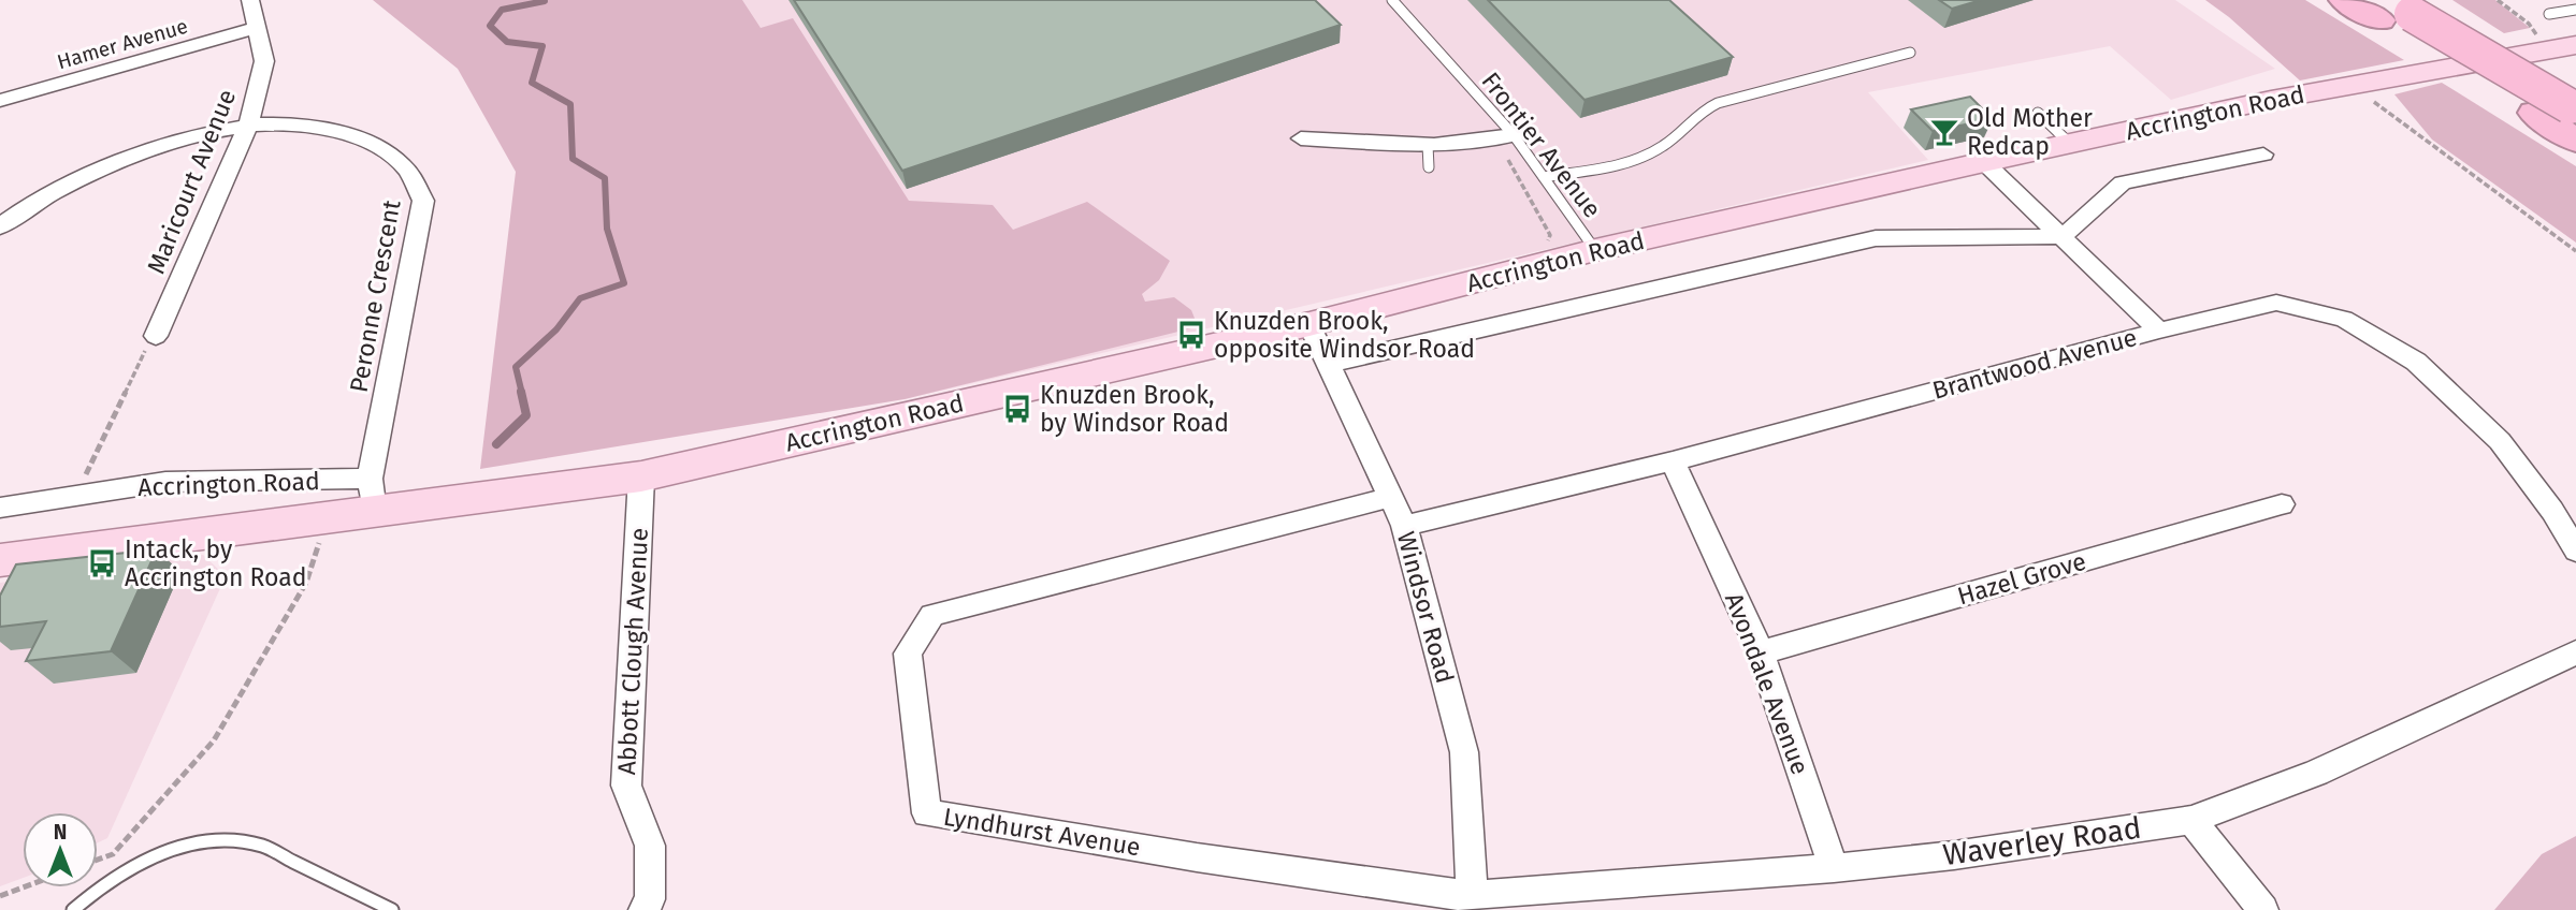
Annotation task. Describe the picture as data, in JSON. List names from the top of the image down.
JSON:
{
  "streets": {
    "main road": ["Accrington Road"],
    "street": [
      "Hamer Avenue",
      "Maricourt Avenue",
      "Peronne Crescent",
      "Brantwood Avenue",
      "Hazel Grove",
      "Windsor Road",
      "Abbott Clough Avenue",
      "Avondale Avenue",
      "Lyndhurst Avenue",
      "Waverley Road"
    ],
    "lane": ["Frontier Avenue"]
  },
  "crossings": [
    ["Hamer Avenue", "Maricourt Avenue"],
    ["Accrington Road", "Frontier Avenue"],
    ["Accrington Road", "Peronne Crescent"],
    ["Accrington Road", "Windsor Road"],
    ["Accrington Road", "Abbott Clough Avenue"],
    ["Maricourt Avenue", "Peronne Crescent"],
    ["Brantwood Avenue", "Windsor Road"],
    ["Brantwood Avenue", "Avondale Avenue"],
    ["Hazel Grove", "Avondale Avenue"],
    ["Windsor Road", "Lyndhurst Avenue"],
    ["Windsor Road", "Waverley Road"],
    ["Avondale Avenue", "Waverley Road"],
    ["Lyndhurst Avenue", "Waverley Road"]
  ],
  "places": {
    "bar": ["Old Mother Redcap"],
    "bus stop": ["Knuzden Brook, opposite Windsor Road", "Knuzden Brook, by Windsor Road", "Intack, by Accrington Road"]
  },
  "north": "top"
}
